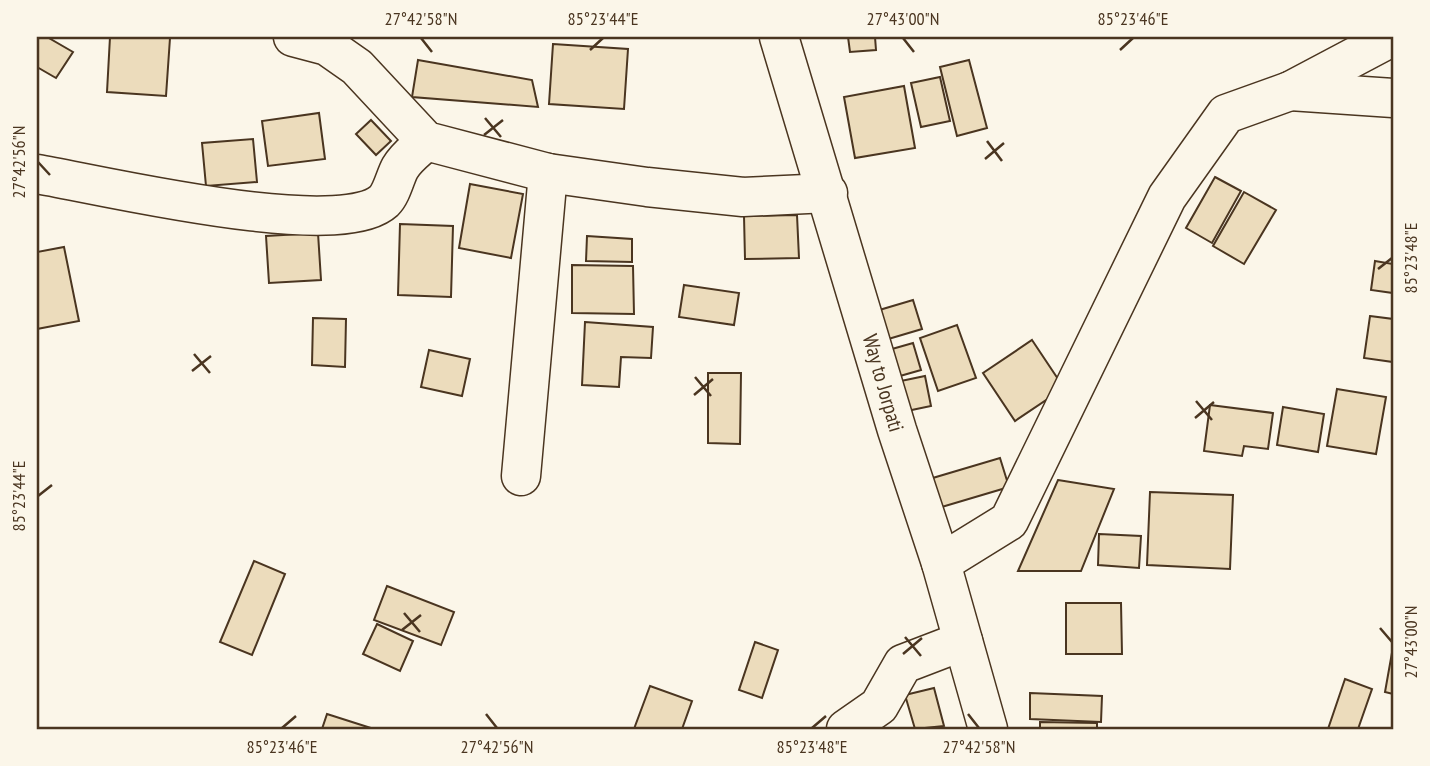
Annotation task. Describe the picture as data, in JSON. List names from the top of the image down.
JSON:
{
  "streets": {
    "street": ["Way to Jorpati"]
  },
  "coordinates": [
    "27°42'58\"N",
    "85°23'44\"E",
    "27°43'00\"N",
    "85°23'46\"E",
    "27°42'56\"N",
    "85°23'48\"E"
  ]
}
